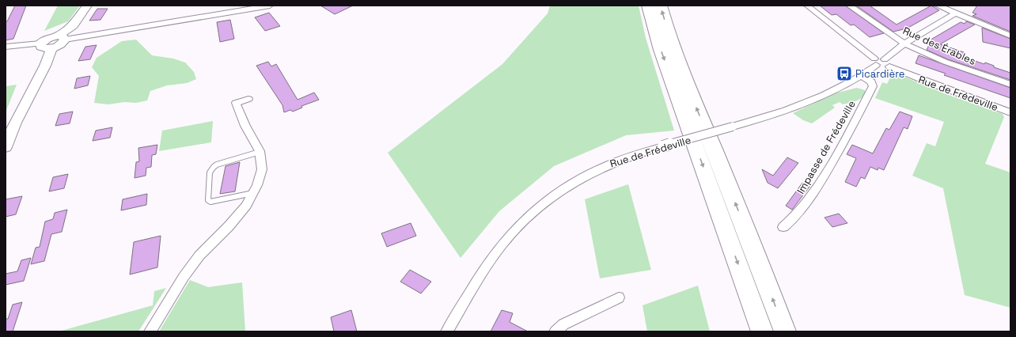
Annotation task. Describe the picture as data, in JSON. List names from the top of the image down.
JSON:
{
  "streets": {
    "street": ["Rue des Érables", "Rue de Frédeville", "Impasse de Frédeville"]
  },
  "crossings": [
    ["Rue de Frédeville", "Impasse de Frédeville"]
  ],
  "places": {
    "bus stop": ["Picardière"]
  }
}
